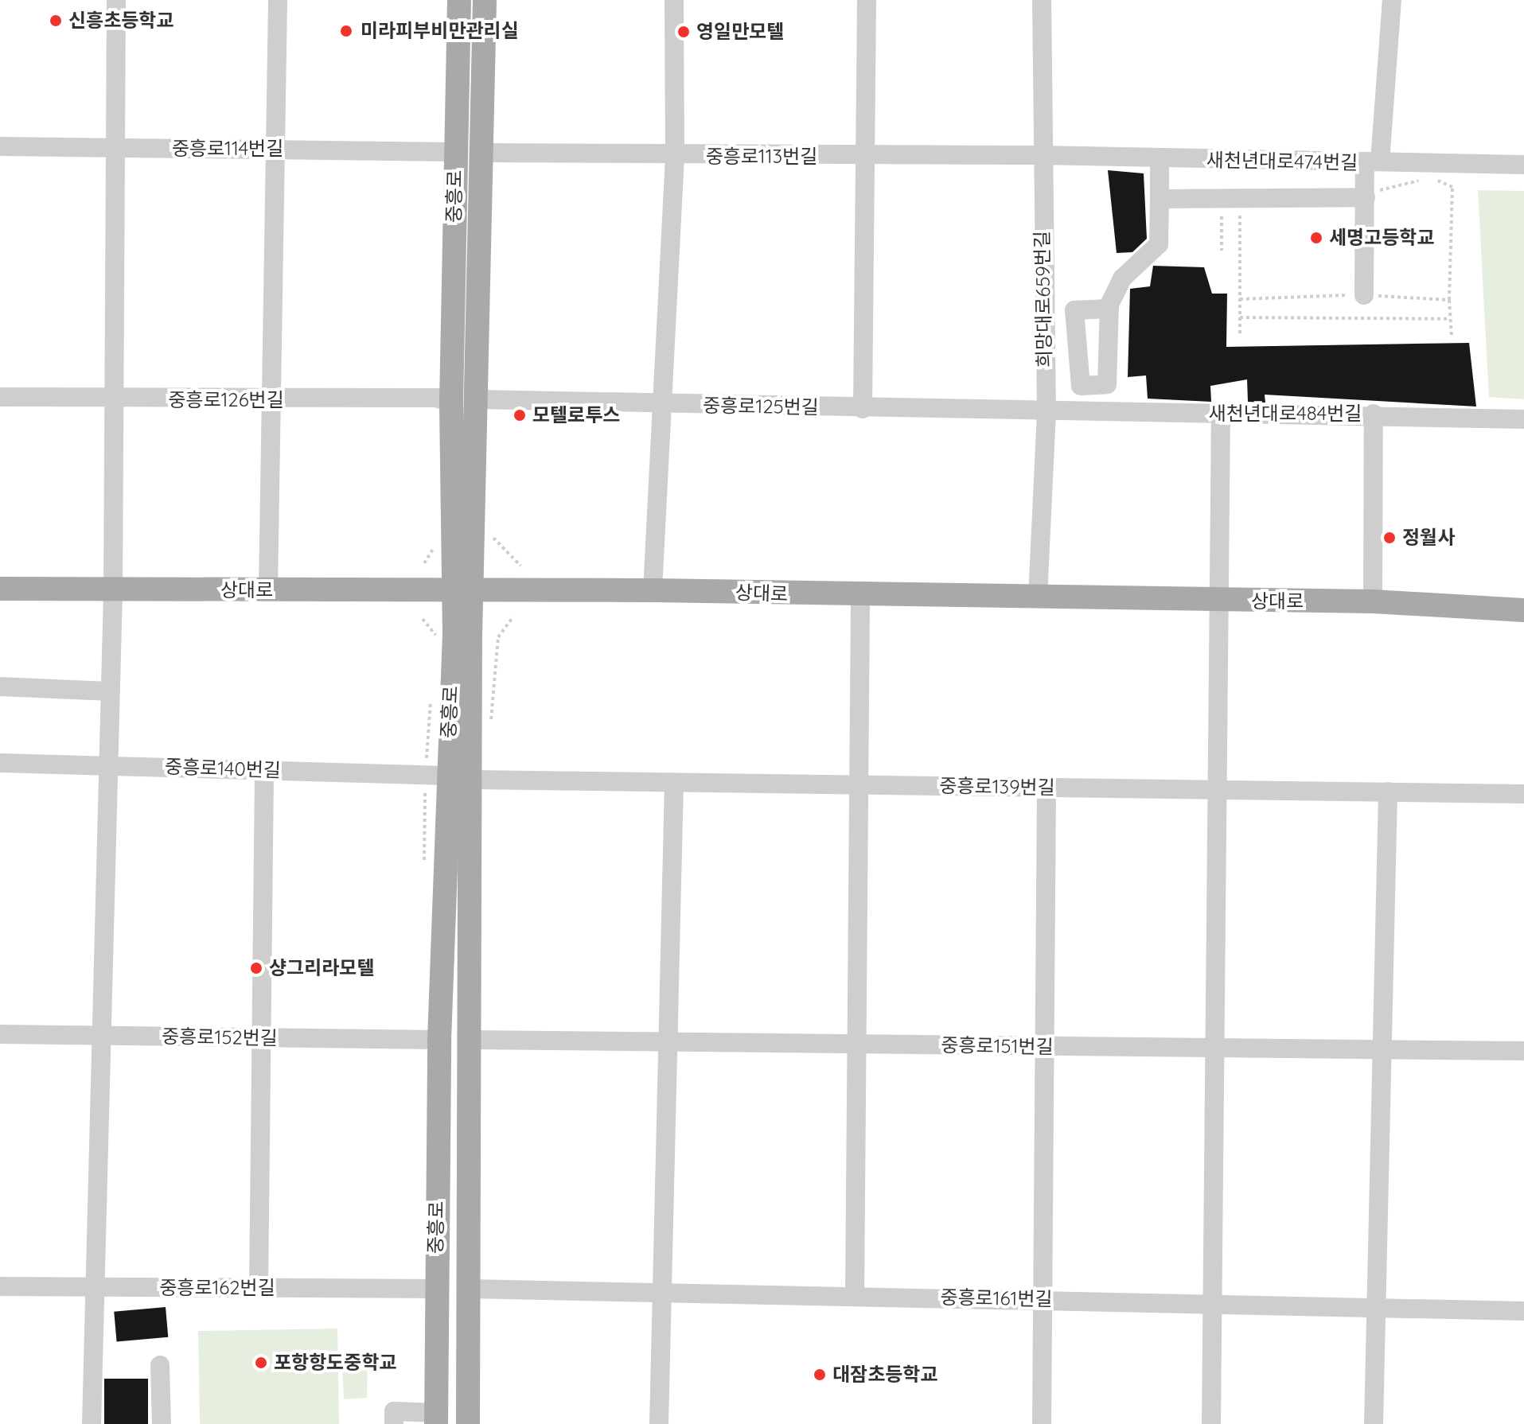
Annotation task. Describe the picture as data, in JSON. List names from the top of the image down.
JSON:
{
  "streets": {
    "main road": ["중흥로", "상대로"],
    "street": [
      "중흥로114번길",
      "중흥로113번길",
      "새천년대로474번길",
      "희망대로659번길",
      "중흥로126번길",
      "중흥로125번길",
      "새천년대로484번길",
      "중흥로140번길",
      "중흥로139번길",
      "중흥로152번길",
      "중흥로151번길",
      "중흥로162번길",
      "중흥로161번길"
    ]
  },
  "crossings": [
    ["중흥로114번길", "중흥로"],
    ["중흥로113번길", "새천년대로474번길"],
    ["중흥로113번길", "중흥로"],
    ["중흥로113번길", "희망대로659번길"],
    ["새천년대로474번길", "희망대로659번길"],
    ["중흥로", "중흥로126번길"],
    ["중흥로", "중흥로125번길"],
    ["중흥로", "상대로"],
    ["중흥로", "중흥로140번길"],
    ["중흥로", "중흥로139번길"],
    ["중흥로", "중흥로152번길"],
    ["중흥로", "중흥로151번길"],
    ["중흥로", "중흥로162번길"],
    ["중흥로", "중흥로161번길"],
    ["희망대로659번길", "중흥로125번길"],
    ["희망대로659번길", "새천년대로484번길"],
    ["희망대로659번길", "상대로"],
    ["중흥로125번길", "새천년대로484번길"]
  ],
  "places": [
    "신흥초등학교",
    "미라피부비만관리실",
    "영일만모텔",
    "세명고등학교",
    "모텔로투스",
    "정월사",
    "샹그리라모텔",
    "포항항도중학교",
    "대잠초등학교"
  ]
}
